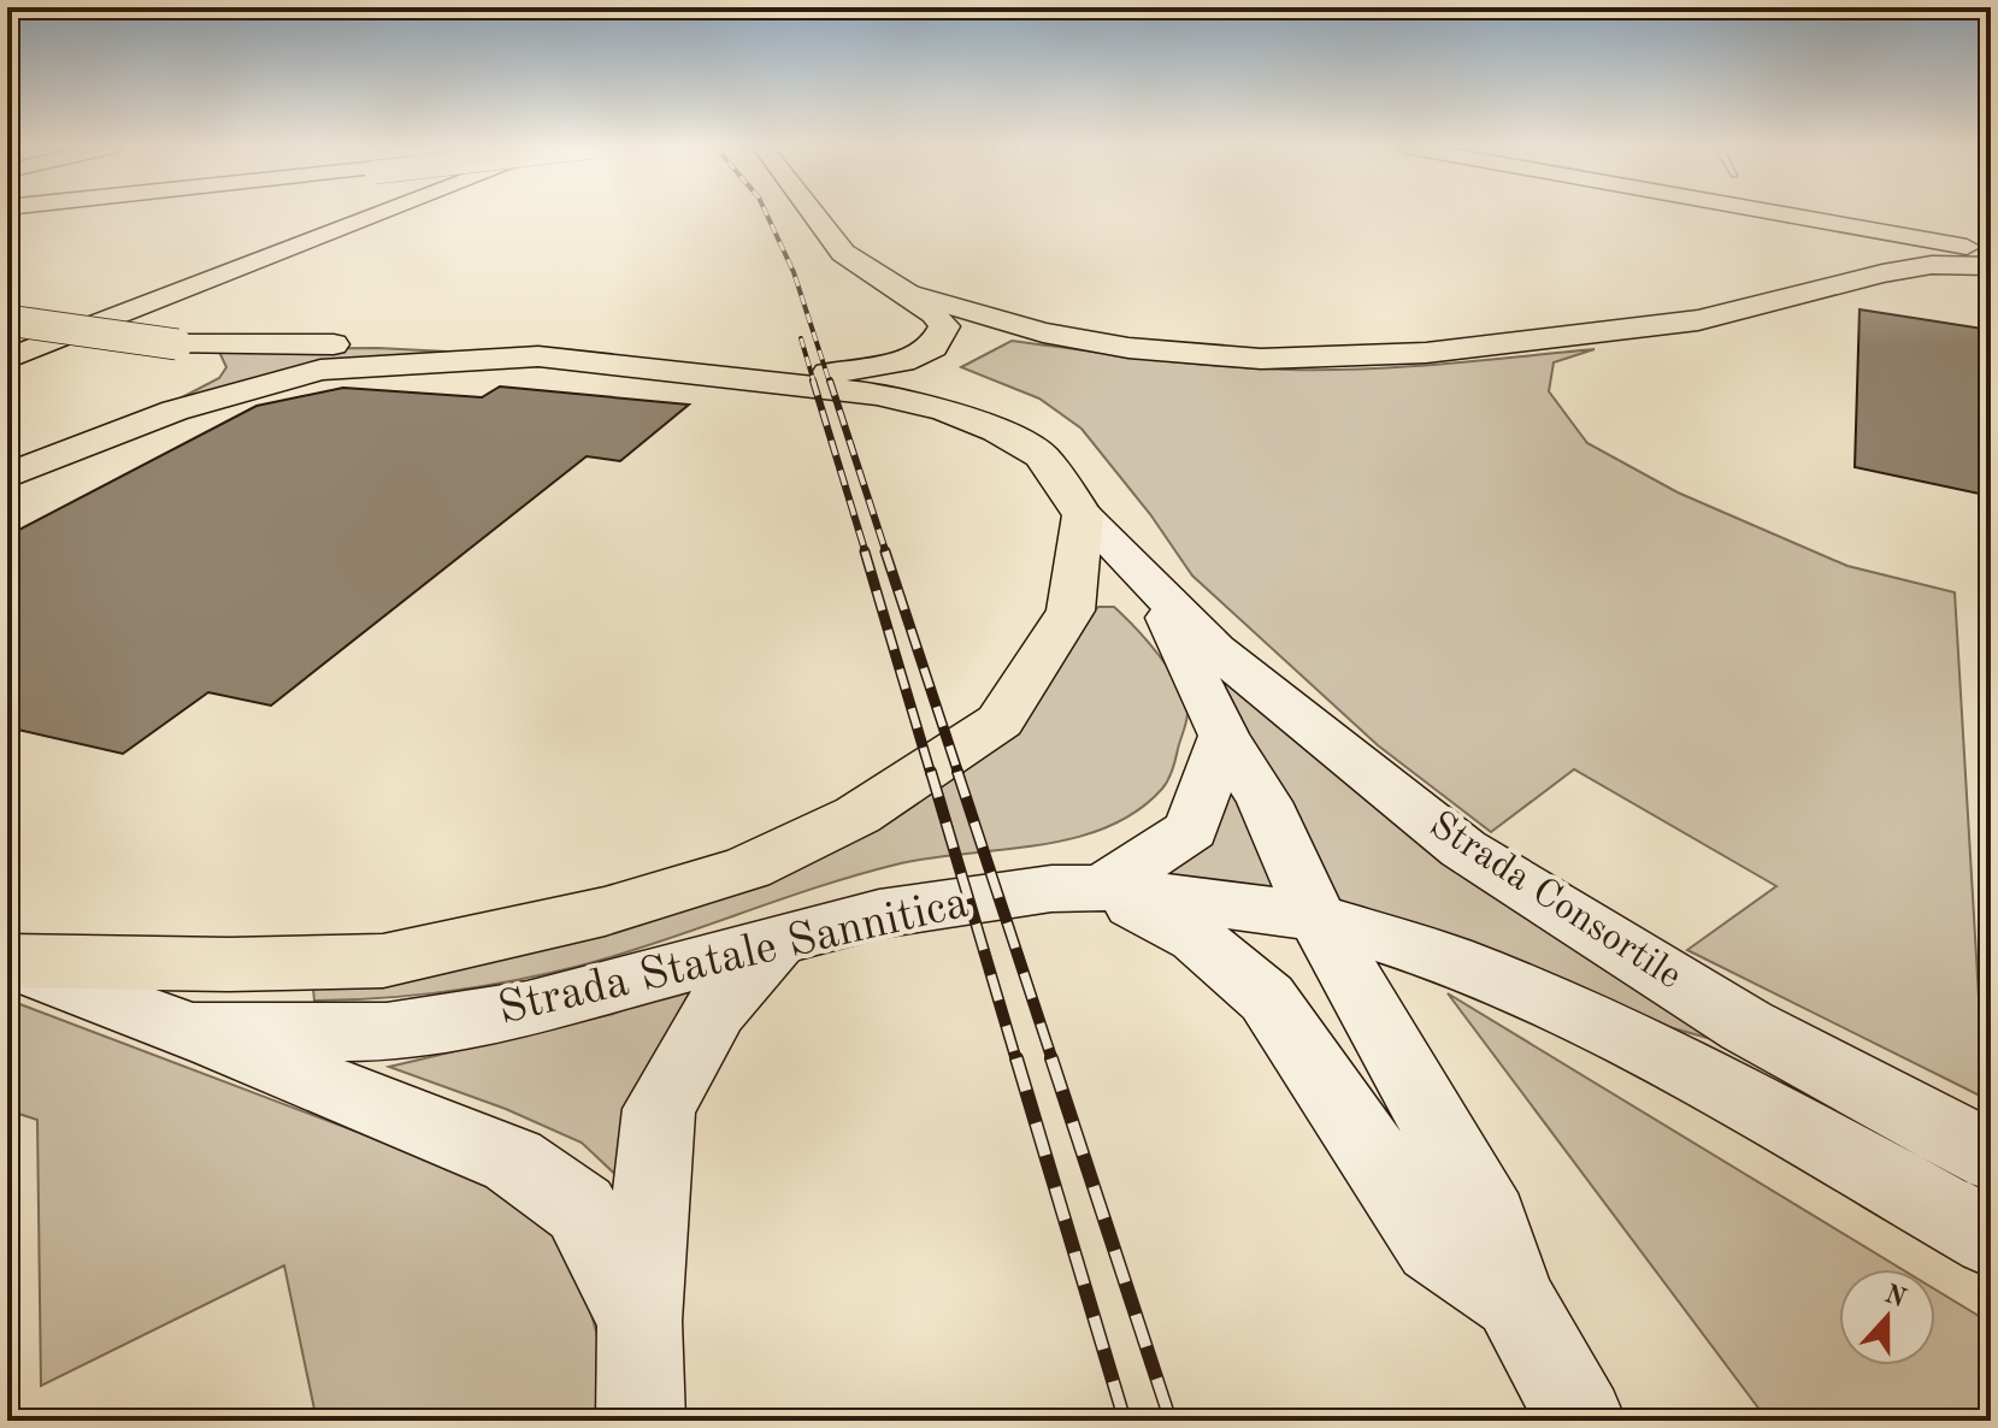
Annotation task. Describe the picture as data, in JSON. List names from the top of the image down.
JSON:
{
  "streets": {
    "main road": ["Strada Consortile", "Strada Statale Sannitica"]
  },
  "crossings": [
    ["Strada Consortile", "Strada Statale Sannitica"]
  ],
  "north": "top"
}
